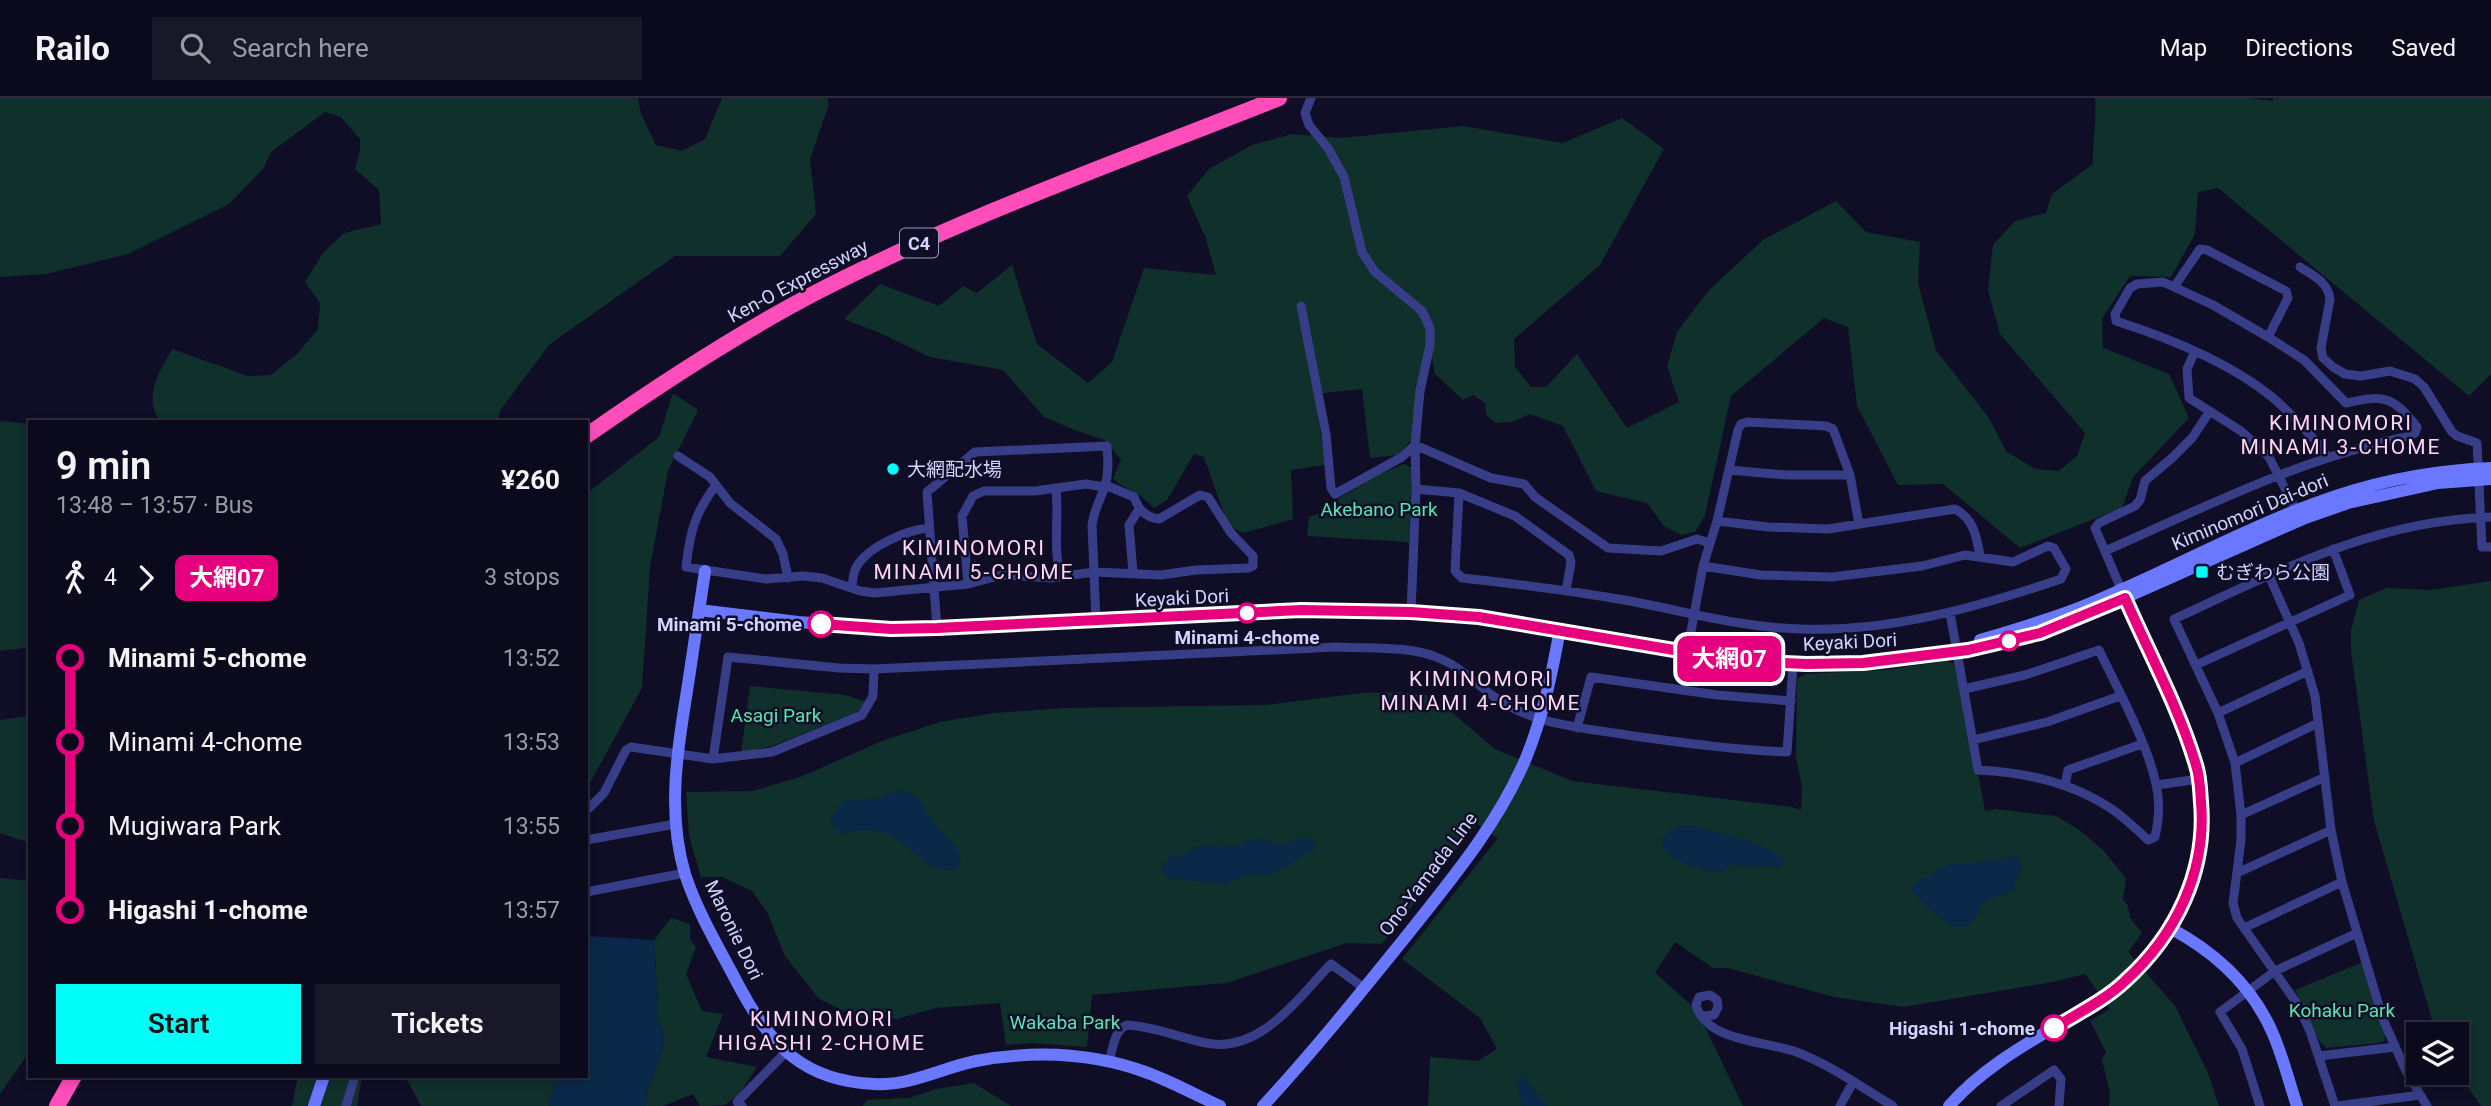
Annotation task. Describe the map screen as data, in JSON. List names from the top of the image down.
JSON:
{
  "streets": {
    "highway": ["C4", "Ken-O Expressway"],
    "street": [
      "Kiminomori Dai-dori",
      "Keyaki Dori",
      "Ono-Yamada Line",
      "Maronie Dori"
    ]
  },
  "crossings": [
    ["Kiminomori Dai-dori", "Keyaki Dori"],
    ["Keyaki Dori", "Ono-Yamada Line"],
    ["Keyaki Dori", "Maronie Dori"]
  ],
  "districts": [
    "KIMINOMORI MINAMI 3-CHOME",
    "KIMINOMORI MINAMI 5-CHOME",
    "KIMINOMORI MINAMI 4-CHOME",
    "KIMINOMORI HIGASHI 2-CHOME"
  ],
  "parks": [
    "Akebano Park",
    "Asagi Park",
    "Kohaku Park",
    "Wakaba Park"
  ],
  "places": {
    "other": [
      "大網配水場",
      "Minami 4-chome",
      "Minami 5-chome",
      "Higashi 1-chome"
    ],
    "transit": ["むぎわら公園"]
  },
  "lines": ["bus line 大網07"],
  "page": {
    "header": "Railo",
    "search": "Search here",
    "nav": ["Map", "Directions", "Saved"],
    "on_map": "大網07",
    "heading": ["9 min", "13:48 – 13:57 · Bus", "¥260"],
    "legs": ["4", "大網07", "3 stops"],
    "list": [
      {
        "name": "Minami 5-chome",
        "value": "13:52"
      },
      {
        "name": "Minami 4-chome",
        "value": "13:53"
      },
      {
        "name": "Mugiwara Park",
        "value": "13:55"
      },
      {
        "name": "Higashi 1-chome",
        "value": "13:57"
      }
    ],
    "buttons": ["Start", "Tickets"]
  }
}
